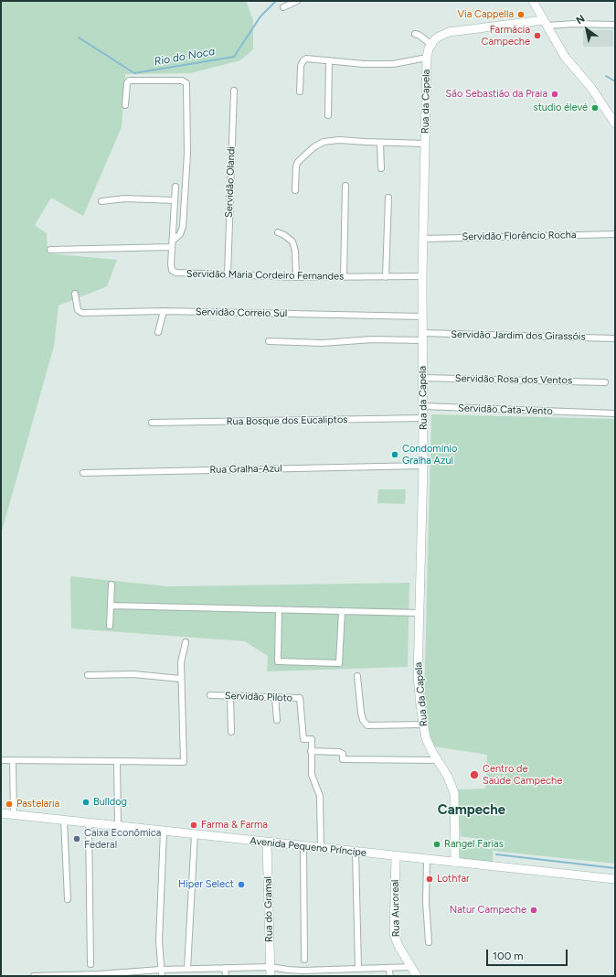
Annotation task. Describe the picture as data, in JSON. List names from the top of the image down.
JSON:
{
  "streets": {
    "main road": [
      "Rua da Capela",
      "Avenida Pequeno Príncipe",
      "Rua Auroreal",
      "Rua do Gramal"
    ],
    "street": [
      "Servidão Olandi",
      "Servidão Florêncio Rocha",
      "Servidão Maria Cordeiro Fernandes",
      "Servidão Correio Sul",
      "Servidão Jardim dos Girassóis",
      "Servidão Rosa dos Ventos",
      "Servidão Cata-Vento",
      "Rua Bosque dos Eucaliptos",
      "Rua Gralha-Azul",
      "Servidão Piloto"
    ]
  },
  "crossings": [
    ["Rua da Capela", "Servidão Florêncio Rocha"],
    ["Rua da Capela", "Servidão Maria Cordeiro Fernandes"],
    ["Rua da Capela", "Servidão Correio Sul"],
    ["Rua da Capela", "Servidão Jardim dos Girassóis"],
    ["Rua da Capela", "Servidão Rosa dos Ventos"],
    ["Rua da Capela", "Servidão Cata-Vento"],
    ["Rua da Capela", "Rua Bosque dos Eucaliptos"],
    ["Rua da Capela", "Rua Gralha-Azul"],
    ["Rua da Capela", "Avenida Pequeno Príncipe"],
    ["Servidão Olandi", "Servidão Maria Cordeiro Fernandes"],
    ["Servidão Piloto", "Avenida Pequeno Príncipe"],
    ["Avenida Pequeno Príncipe", "Rua Auroreal"],
    ["Avenida Pequeno Príncipe", "Rua do Gramal"]
  ],
  "districts": ["Campeche"],
  "water": ["Rio do Noca"],
  "places": [
    "Via Cappella",
    "Farmácia Campeche",
    "São Sebastião da Praia",
    "studio élevé",
    "Condomínio Gralha Azul",
    "Centro de Saúde Campeche",
    "Bulldog",
    "Pastelaria",
    "Farma & Farma",
    "Caixa Econômica Federal",
    "Rangel Farias",
    "Lothfar",
    "Hiper Select",
    "Natur Campeche"
  ],
  "scale_bar": "100 m",
  "north": "top left"
}
